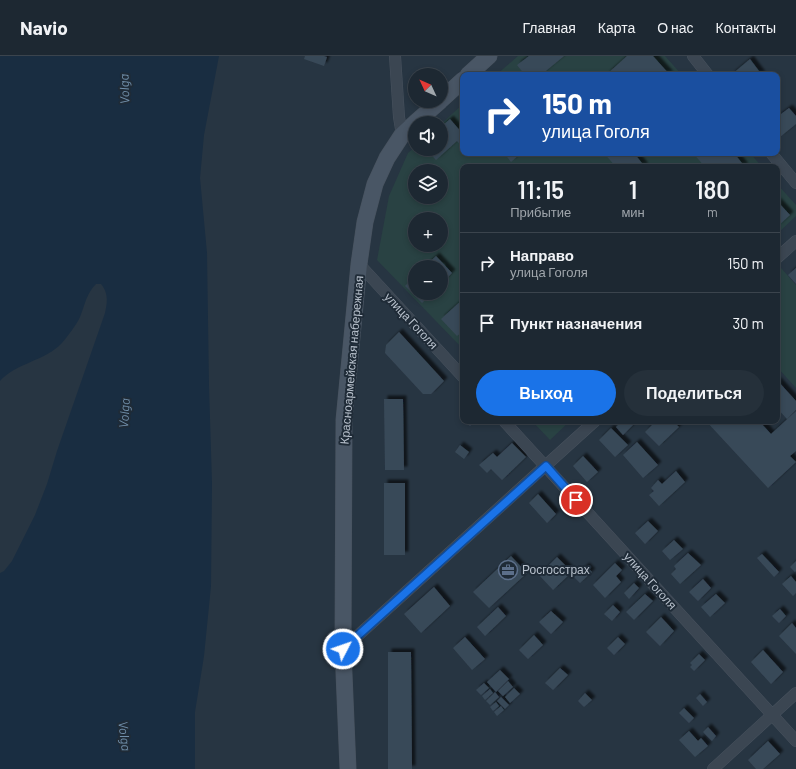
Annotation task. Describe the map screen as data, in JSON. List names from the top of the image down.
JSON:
{
  "streets": {
    "street": ["улица Гоголя", "Красноармейская набережная"]
  },
  "crossings": [
    ["улица Гоголя", "Красноармейская набережная"]
  ],
  "water": ["Volga"],
  "places": {
    "office": ["Росгосстрах"]
  },
  "north": "top left",
  "page": {
    "header": "Navio",
    "nav": [
      "Главная",
      "Карта",
      "О нас",
      "Контакты"
    ],
    "map_buttons": ["+", "−"],
    "turn": ["150 m", "улица Гоголя"],
    "eta": [
      "11:15",
      "Прибытие",
      "1",
      "мин",
      "180",
      "m"
    ],
    "list": [
      {
        "name": "Направо",
        "note": "улица Гоголя",
        "value": "150 m"
      },
      {
        "name": "Пункт назначения",
        "value": "30 m"
      }
    ],
    "buttons": ["Выход", "Поделиться"]
  }
}
